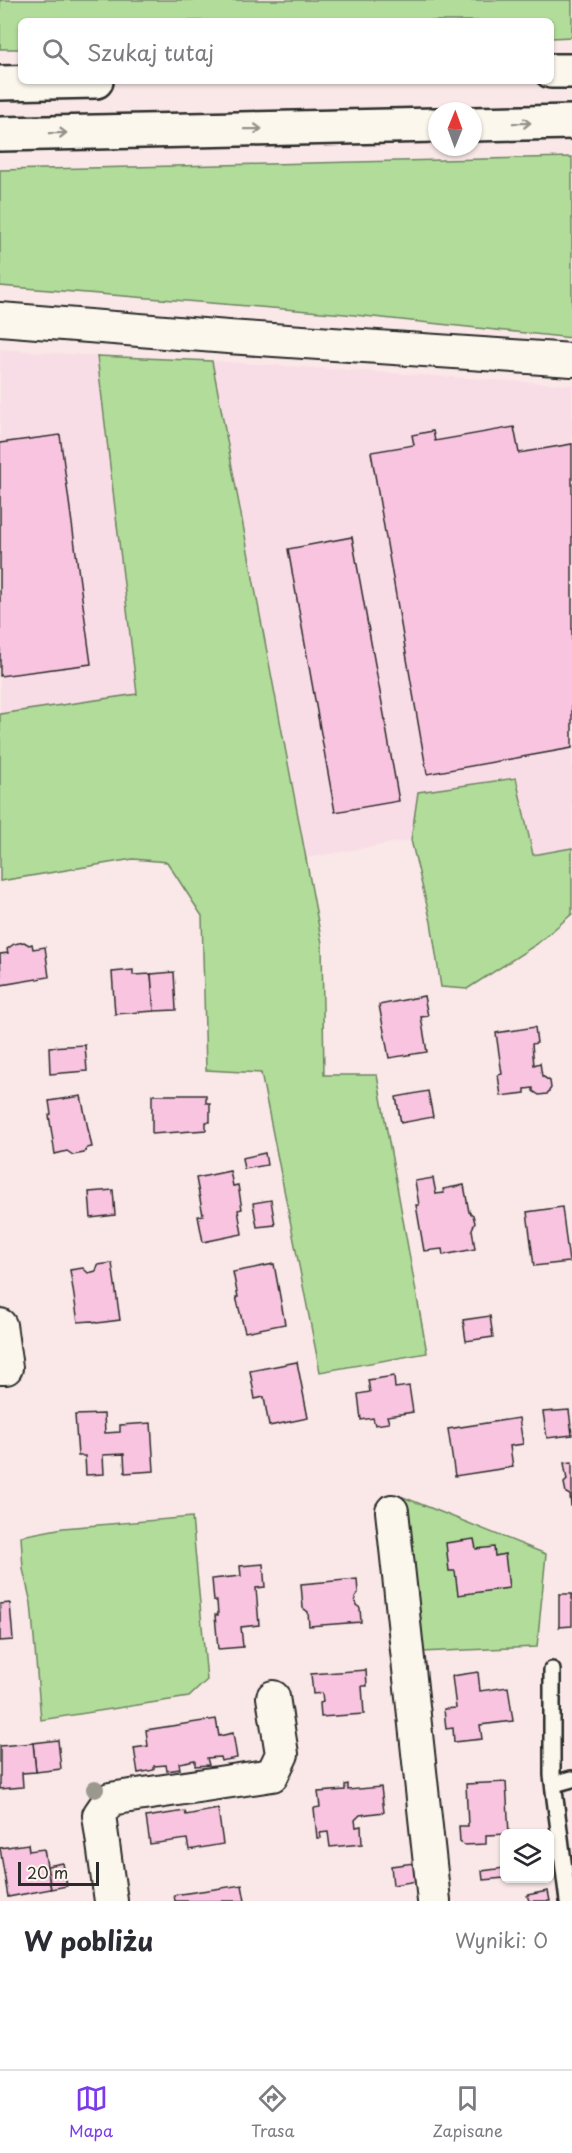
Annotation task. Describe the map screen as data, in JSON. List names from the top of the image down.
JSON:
{
  "scale_bar": "20 m",
  "north": "top",
  "page": {
    "search": "Szukaj tutaj",
    "scale": "20 m",
    "heading": ["W pobliżu", "Wyniki: 0"],
    "nav": ["Mapa", "Trasa", "Zapisane"]
  }
}
